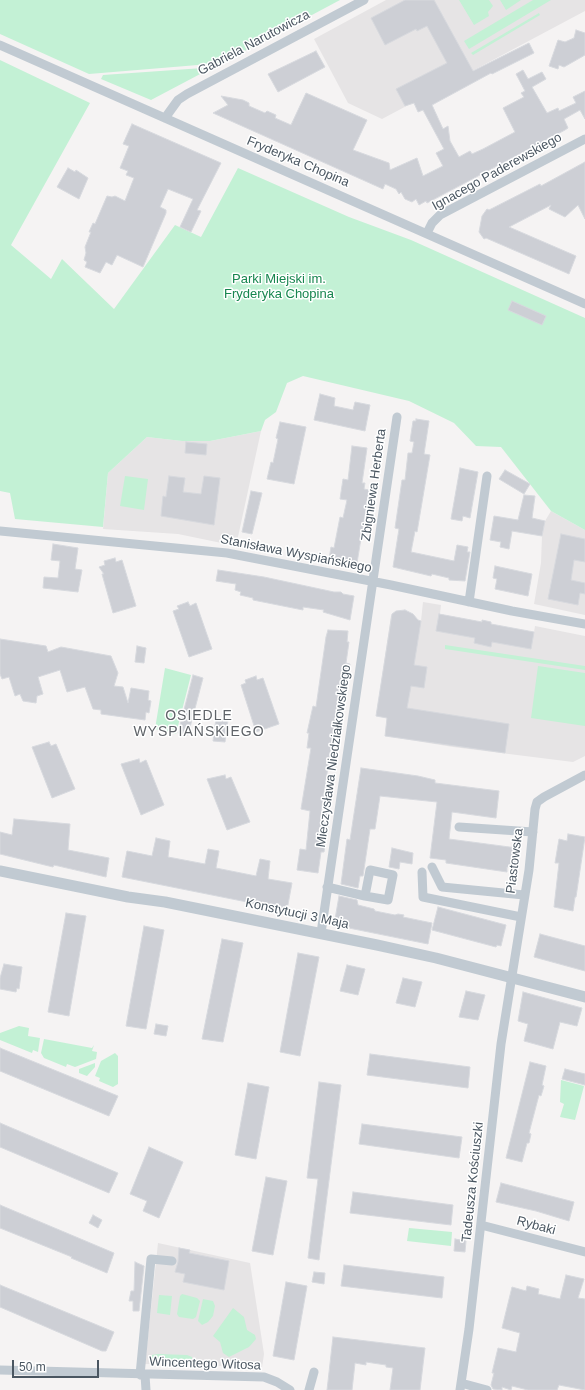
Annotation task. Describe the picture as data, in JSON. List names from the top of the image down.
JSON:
{
  "streets": {
    "street": [
      "Gabriela Narutowicza",
      "Fryderyka Chopina",
      "Ignacego Paderewskiego",
      "Zbigniewa Herberta",
      "Stanisława Wyspiańskiego",
      "Mieczysława Niedziałkowskiego",
      "Piastowska",
      "Konstytucji 3 Maja",
      "Tadeusza Kościuszki",
      "Rybaki",
      "Wincentego Witosa"
    ]
  },
  "crossings": [
    ["Gabriela Narutowicza", "Fryderyka Chopina"],
    ["Fryderyka Chopina", "Ignacego Paderewskiego"],
    ["Zbigniewa Herberta", "Stanisława Wyspiańskiego"],
    ["Zbigniewa Herberta", "Mieczysława Niedziałkowskiego"],
    ["Stanisława Wyspiańskiego", "Mieczysława Niedziałkowskiego"],
    ["Mieczysława Niedziałkowskiego", "Konstytucji 3 Maja"],
    ["Piastowska", "Konstytucji 3 Maja"],
    ["Piastowska", "Tadeusza Kościuszki"],
    ["Konstytucji 3 Maja", "Tadeusza Kościuszki"],
    ["Tadeusza Kościuszki", "Rybaki"]
  ],
  "districts": ["OSIEDLE WYSPIAŃSKIEGO"],
  "parks": ["Parki Miejski im. Fryderyka Chopina"],
  "scale_bar": "50 m"
}
